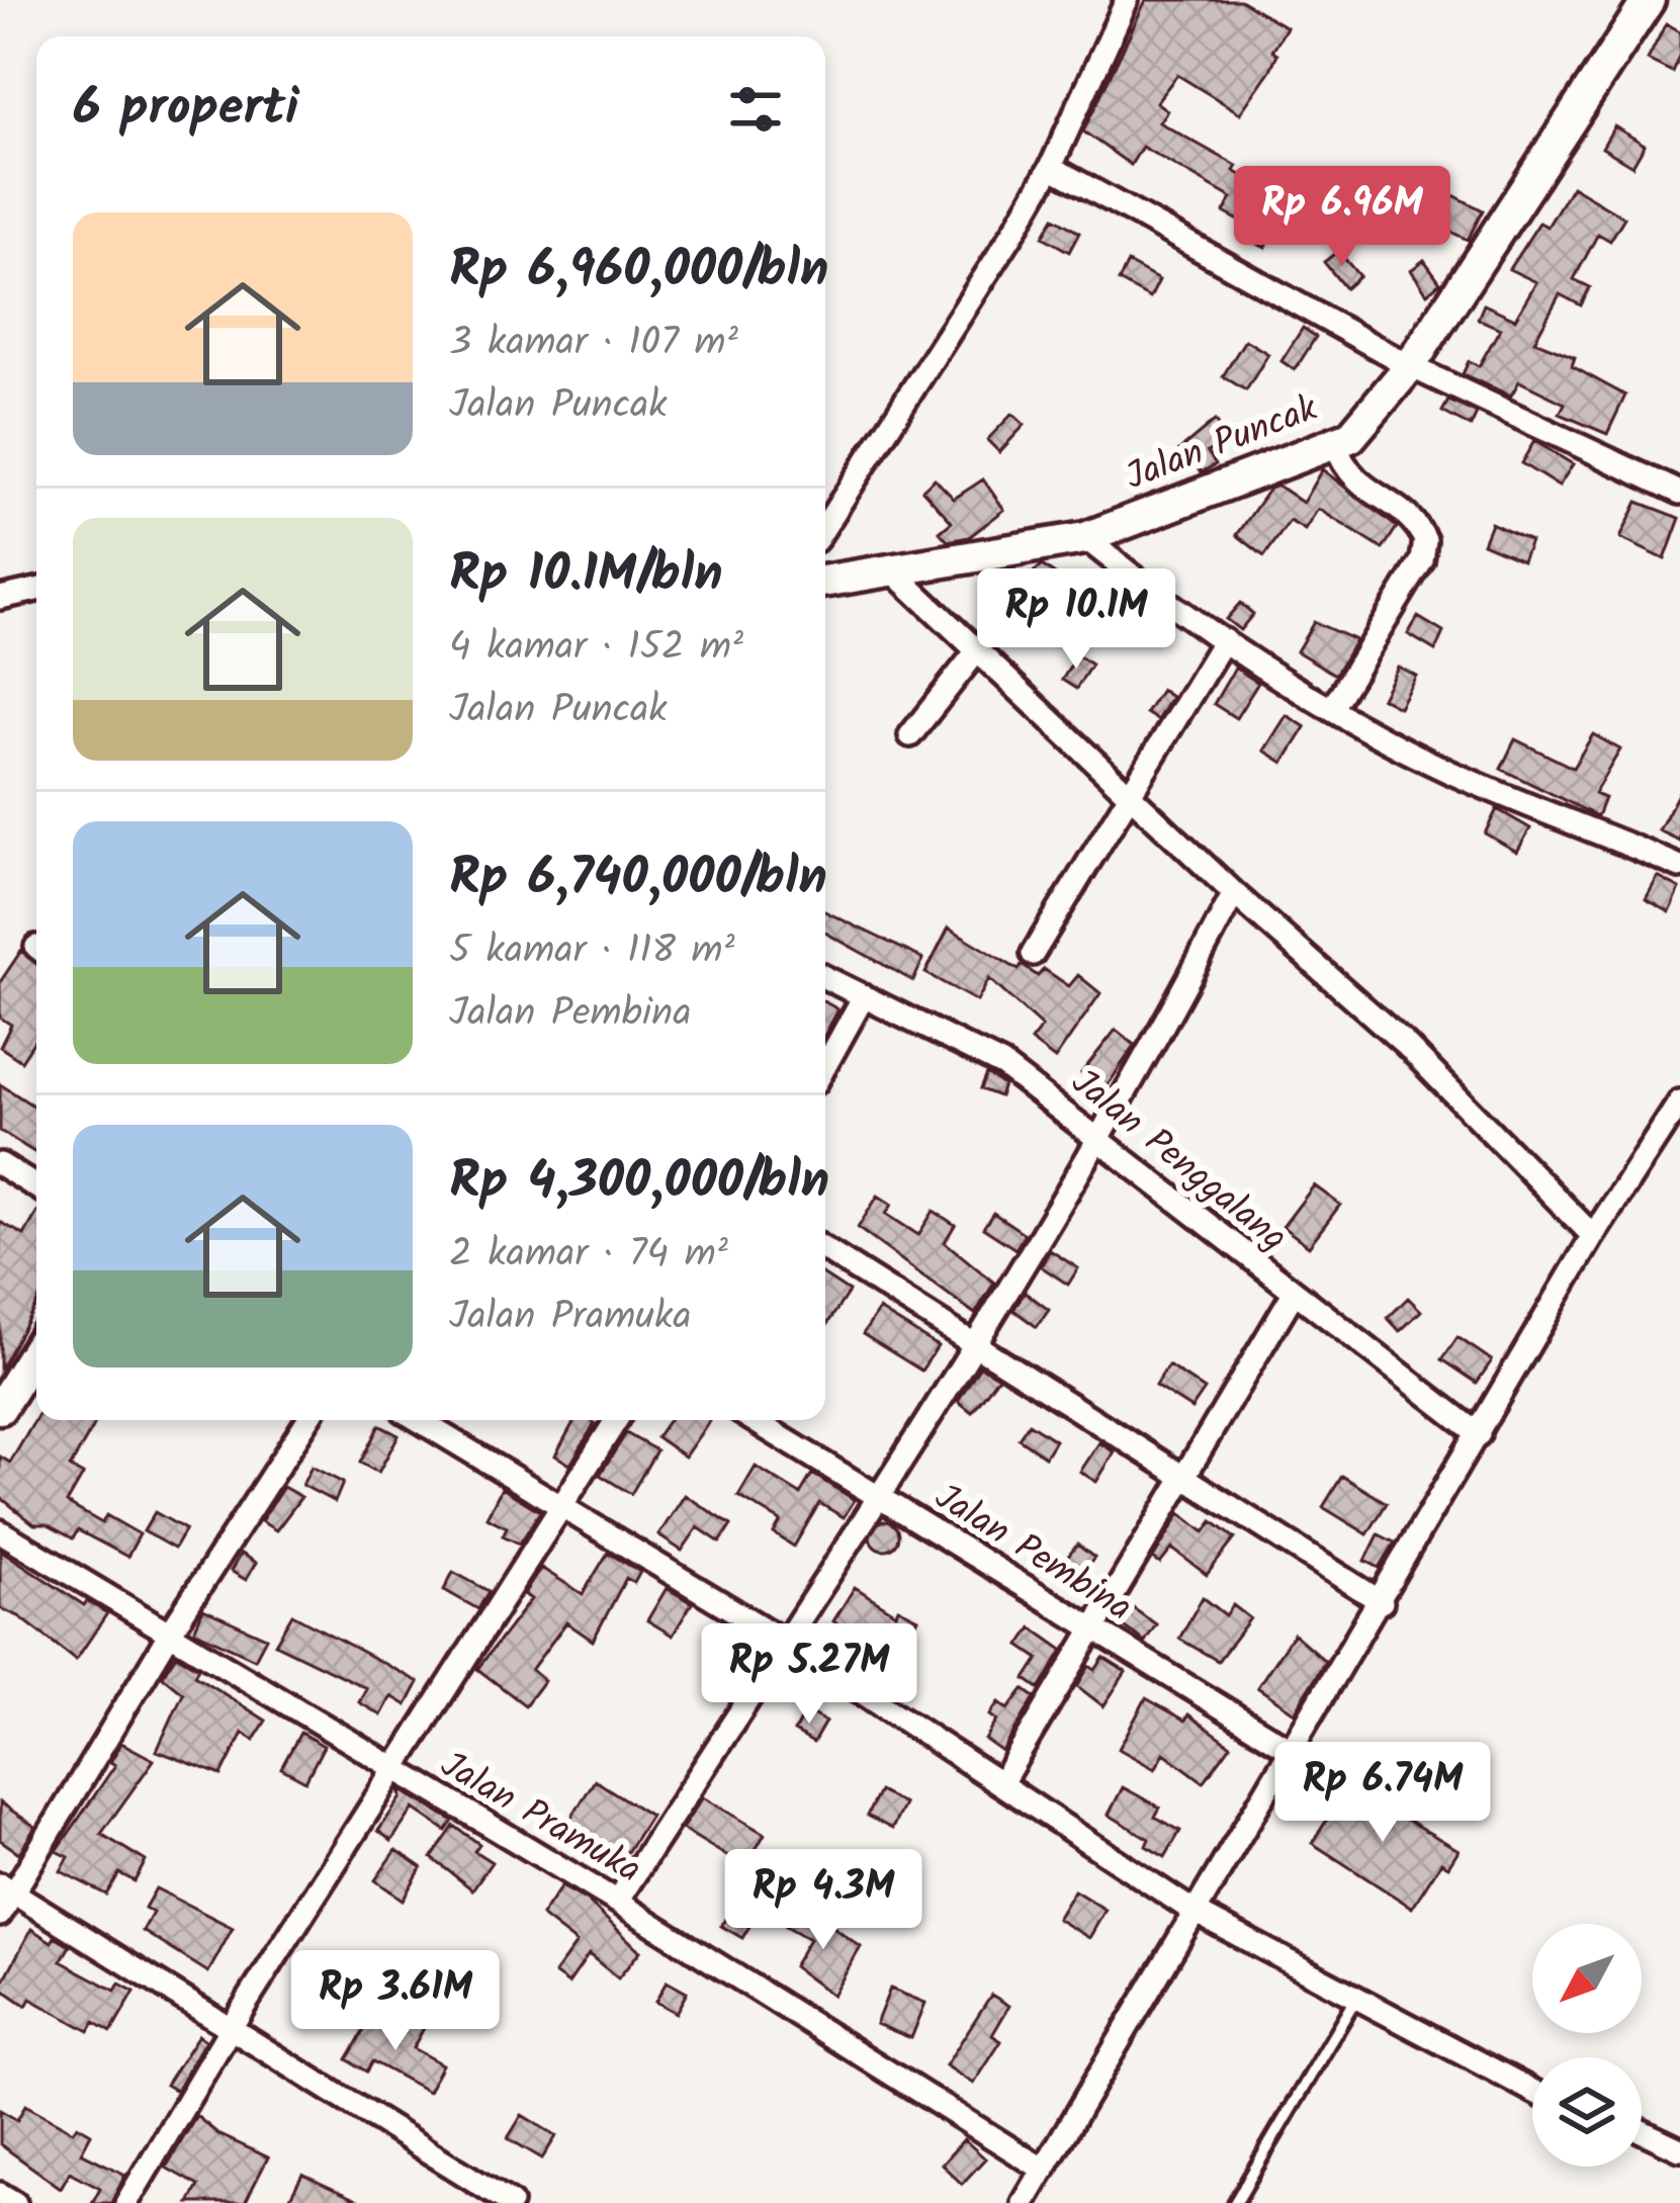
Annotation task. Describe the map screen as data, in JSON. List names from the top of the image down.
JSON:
{
  "streets": {
    "street": [
      "Jalan Puncak",
      "Jalan Penggalang",
      "Jalan Pembina",
      "Jalan Pramuka"
    ]
  },
  "north": "bottom left",
  "page": {
    "heading": "6 properti",
    "price": [
      "Rp 6.96M",
      "Rp 10.1M",
      "Rp 5.27M",
      "Rp 6.74M",
      "Rp 4.3M",
      "Rp 3.61M"
    ],
    "list": [
      {
        "name": "Rp 6,960,000/bln",
        "note": "3 kamar · 107 m² · Jalan Puncak"
      },
      {
        "name": "Rp 10.1M/bln",
        "note": "4 kamar · 152 m² · Jalan Puncak"
      },
      {
        "name": "Rp 6,740,000/bln",
        "note": "5 kamar · 118 m² · Jalan Pembina"
      },
      {
        "name": "Rp 4,300,000/bln",
        "note": "2 kamar · 74 m² · Jalan Pramuka"
      }
    ]
  }
}
